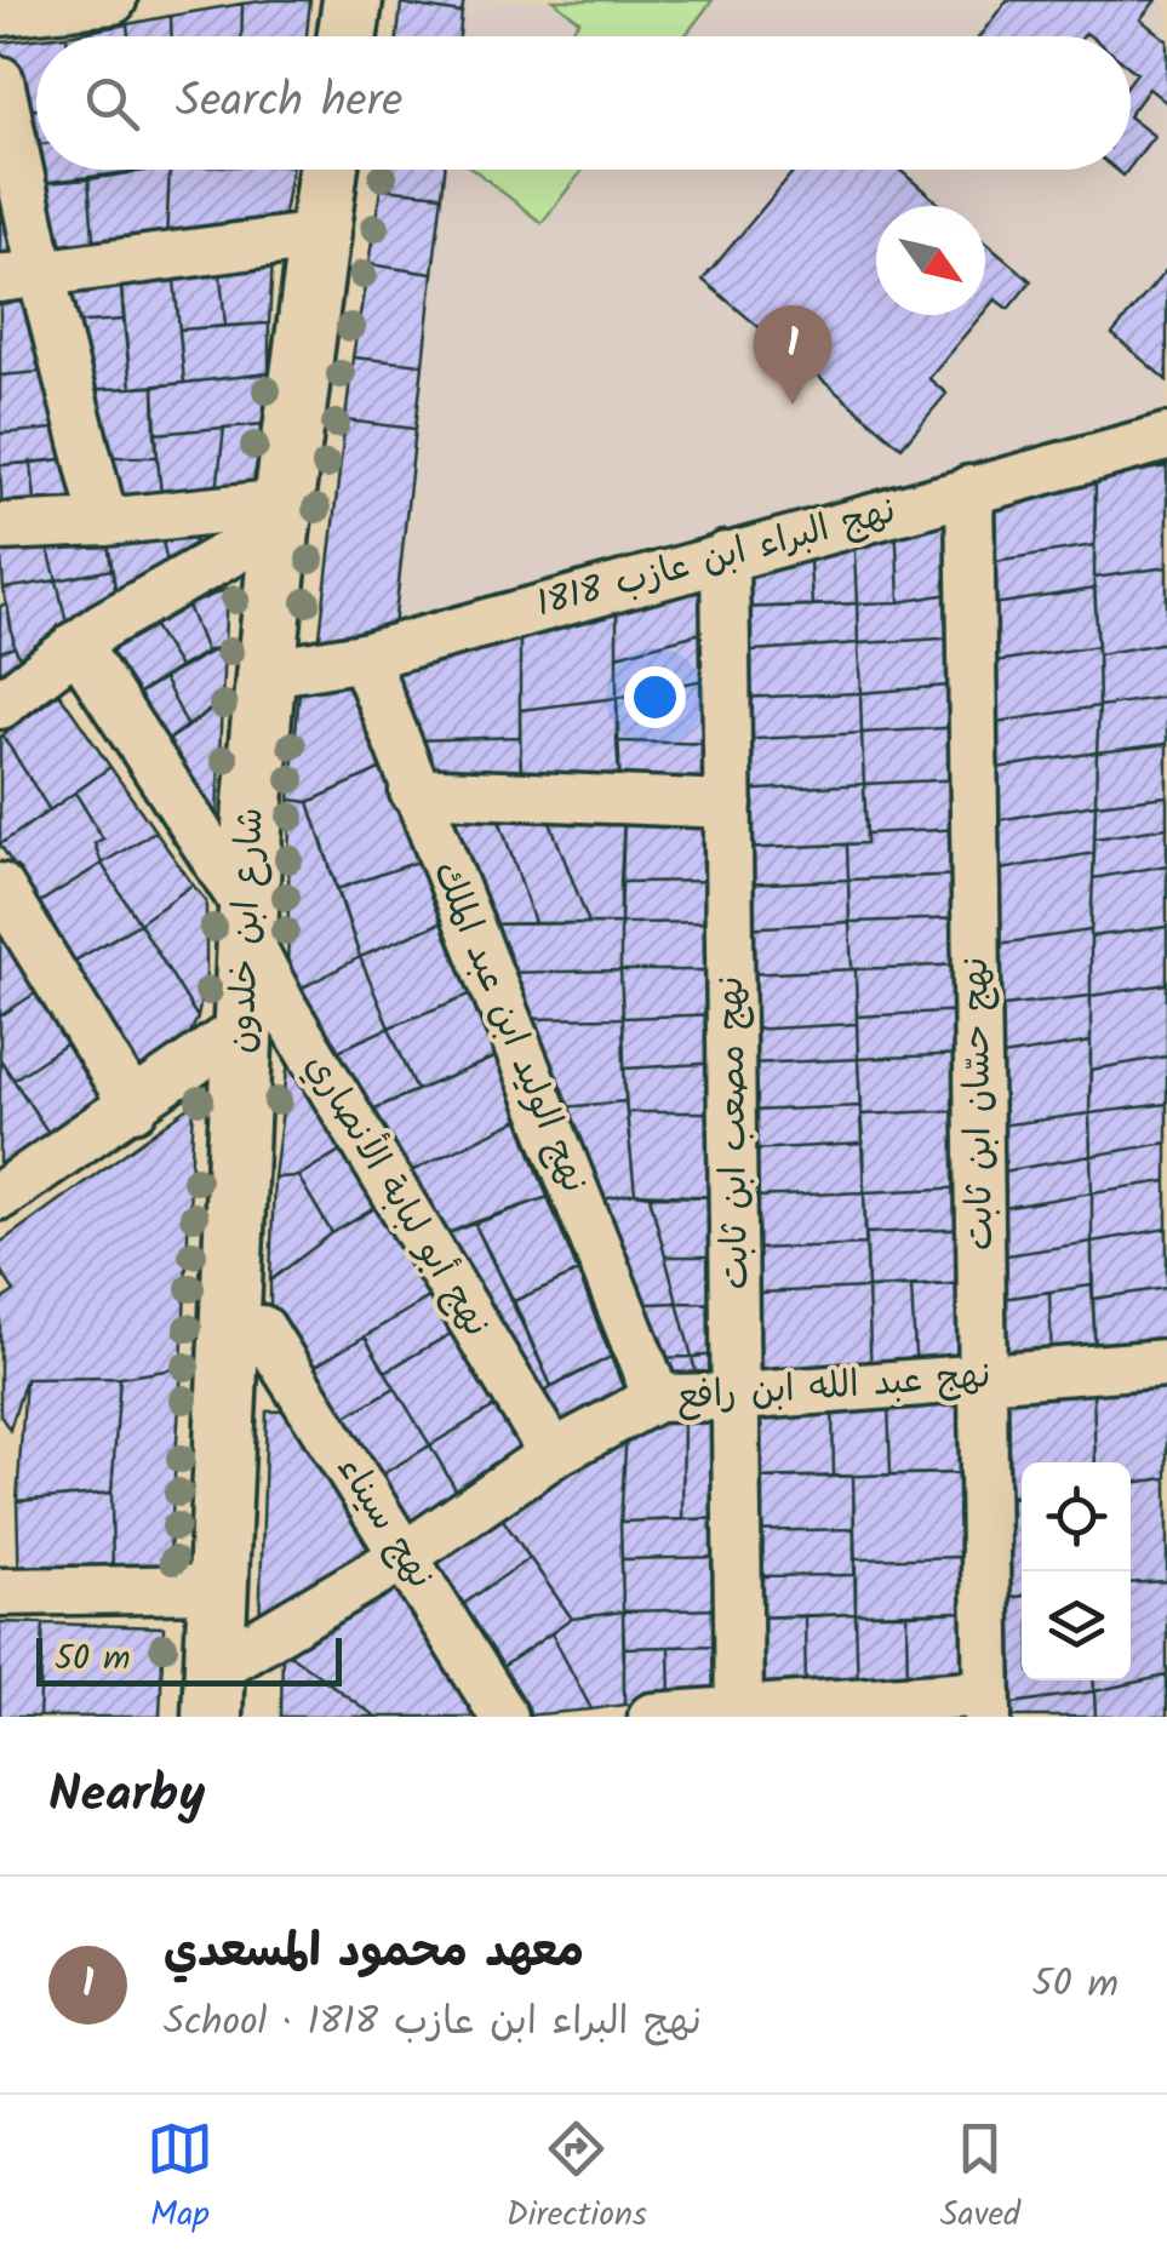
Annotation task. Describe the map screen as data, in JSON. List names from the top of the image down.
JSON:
{
  "streets": {
    "street": [
      "نهج البراء ابن عازب 1818",
      "شارع ابن خلدون",
      "نهج الوليد ابن عبد الملك",
      "نهج حسّان ابن ثابت",
      "نهج مصعب ابن ثابت",
      "نهج أبو لبابة الأنصاري",
      "نهج عبد الله ابن رافع",
      "نهج سيناء"
    ]
  },
  "crossings": [
    ["نهج البراء ابن عازب 1818", "شارع ابن خلدون"],
    ["نهج البراء ابن عازب 1818", "نهج الوليد ابن عبد الملك"],
    ["نهج البراء ابن عازب 1818", "نهج حسّان ابن ثابت"],
    ["نهج البراء ابن عازب 1818", "نهج مصعب ابن ثابت"],
    ["شارع ابن خلدون", "نهج أبو لبابة الأنصاري"],
    ["شارع ابن خلدون", "نهج عبد الله ابن رافع"],
    ["نهج الوليد ابن عبد الملك", "نهج عبد الله ابن رافع"],
    ["نهج حسّان ابن ثابت", "نهج عبد الله ابن رافع"],
    ["نهج مصعب ابن ثابت", "نهج عبد الله ابن رافع"],
    ["نهج أبو لبابة الأنصاري", "نهج عبد الله ابن رافع"],
    ["نهج عبد الله ابن رافع", "نهج سيناء"]
  ],
  "scale_bar": "50 m",
  "north": "bottom right",
  "page": {
    "search": "Search here",
    "pins": "1",
    "scale": "50 m",
    "heading": "Nearby",
    "list": [
      {
        "mark": "1",
        "name": "معهد محمود المسعدي",
        "note": "School · نهج البراء ابن عازب 1818",
        "value": "50 m"
      }
    ],
    "nav": ["Map", "Directions", "Saved"]
  }
}
